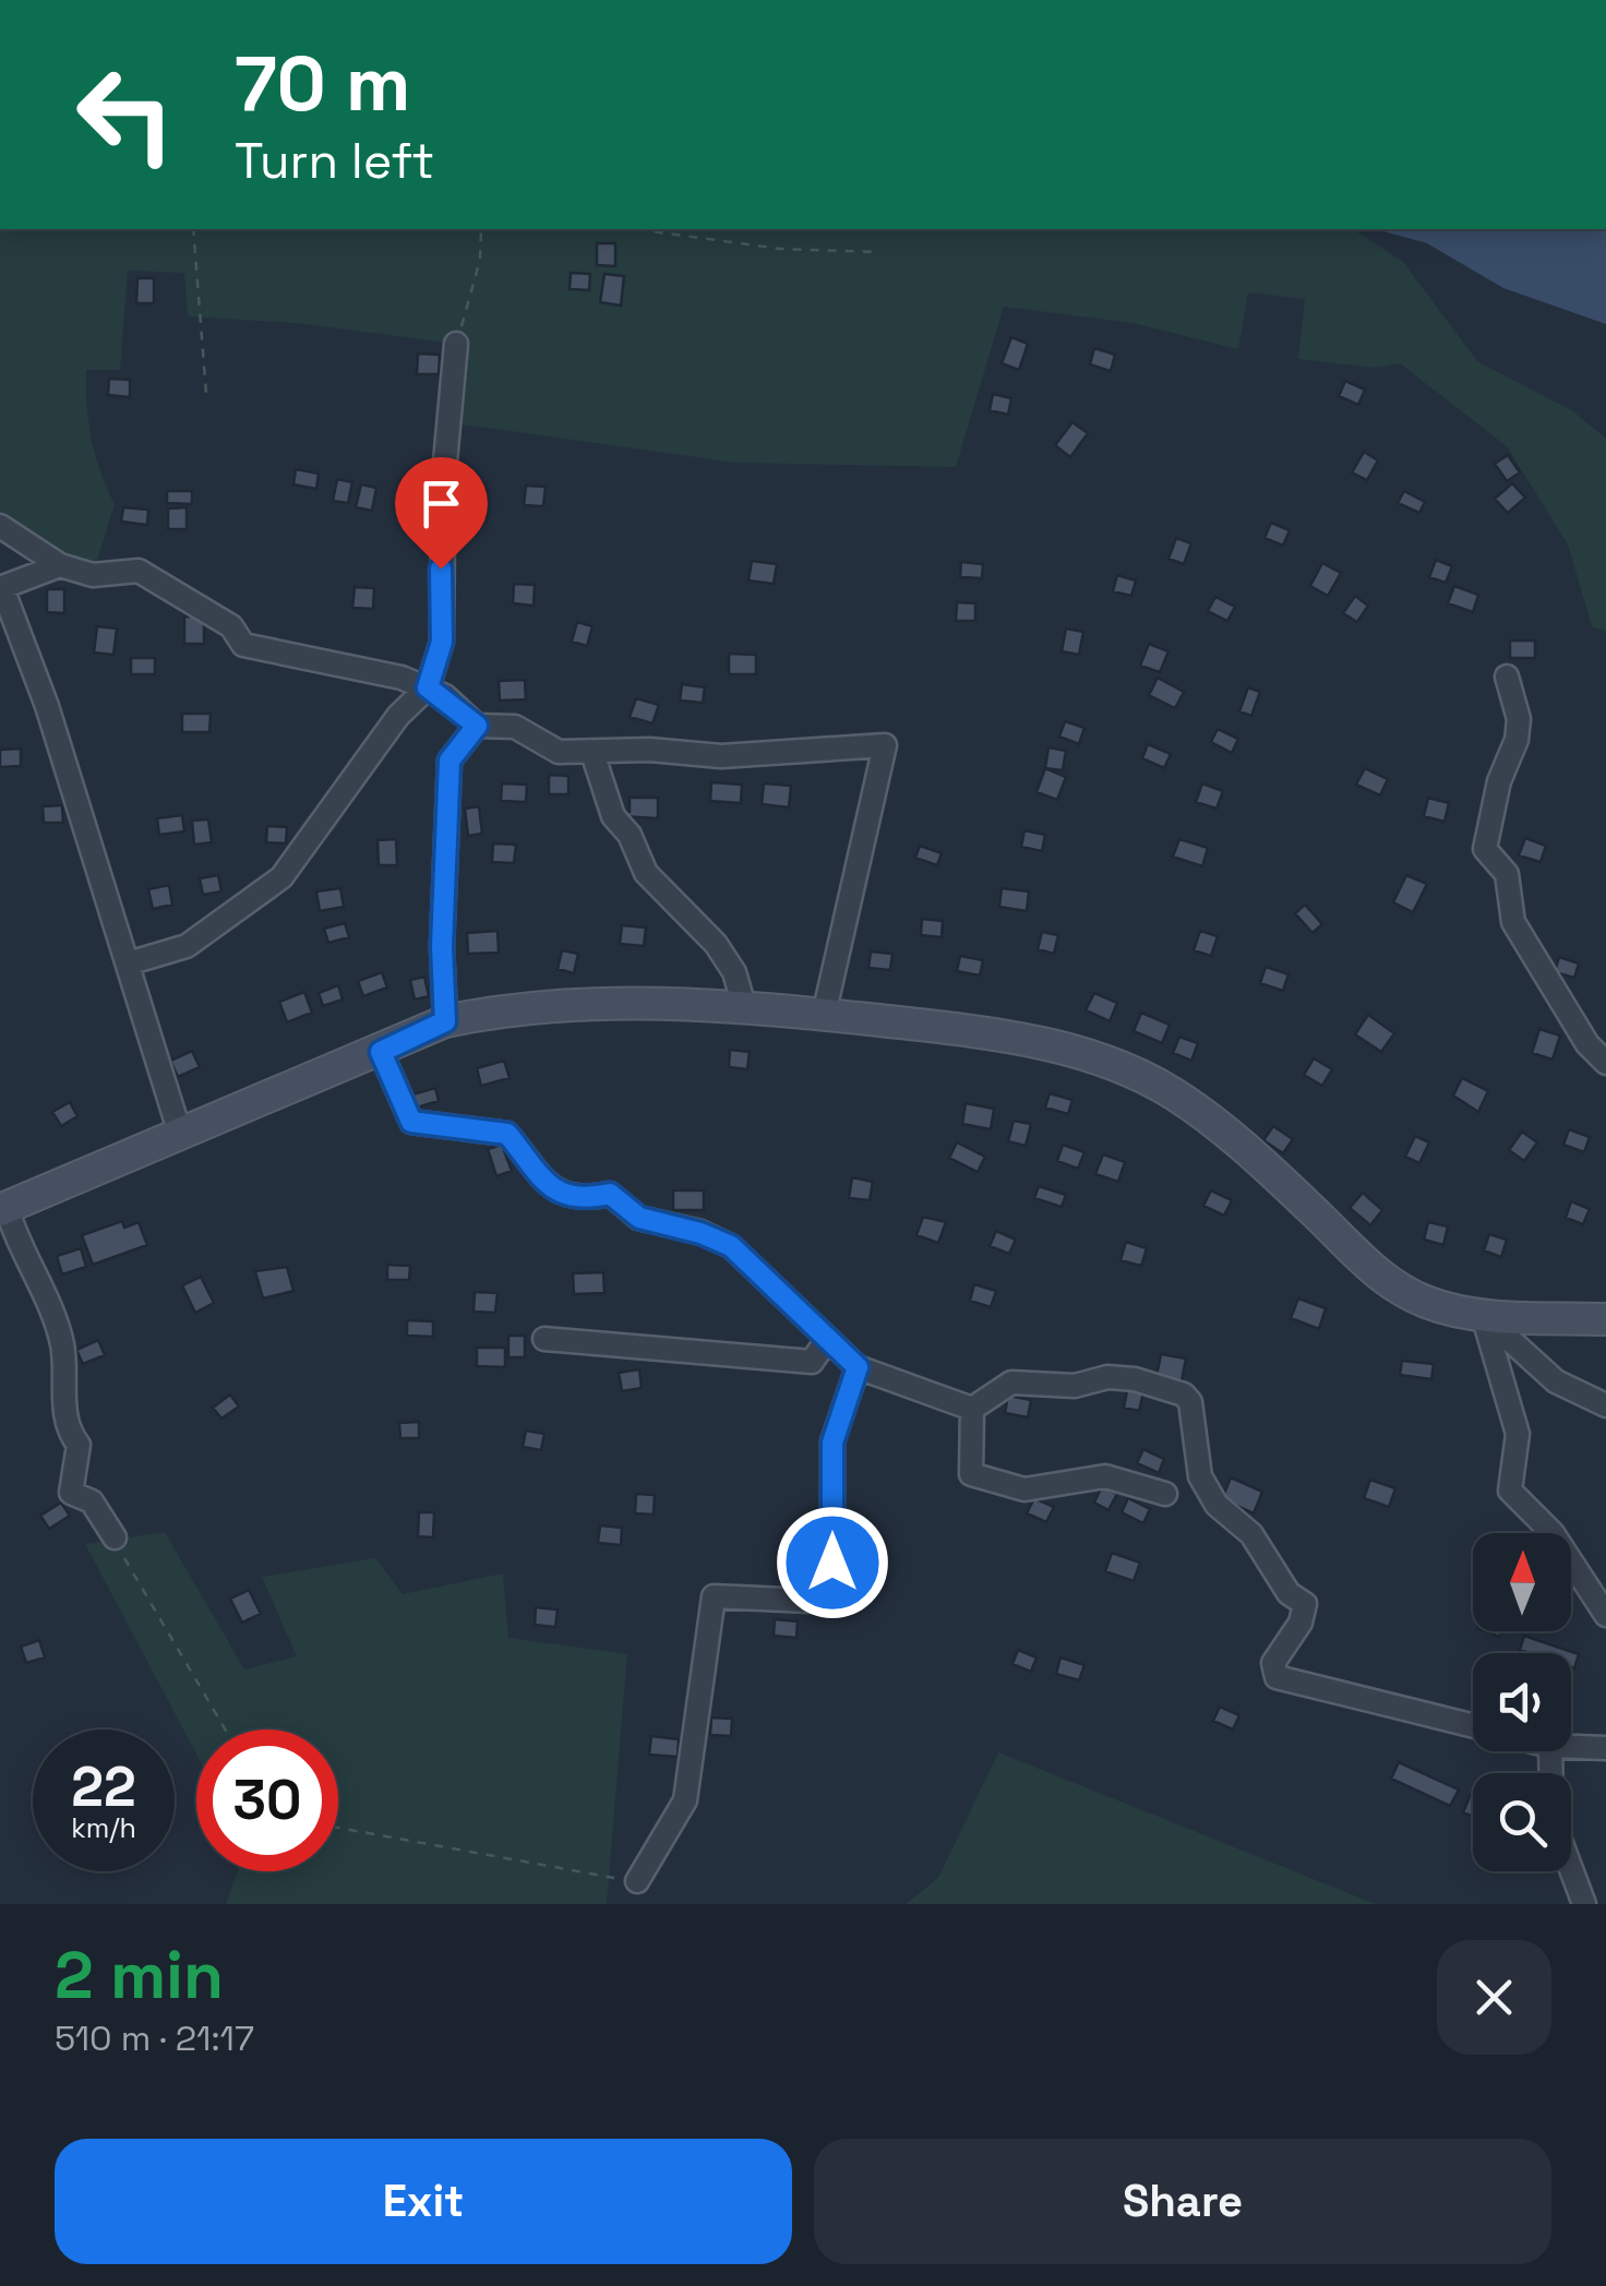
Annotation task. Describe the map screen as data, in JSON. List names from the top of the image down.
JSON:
{
  "north": "top",
  "page": {
    "turn": ["70 m", "Turn left"],
    "speed": "22 km/h",
    "limit": "30",
    "heading": ["2 min", "510 m · 21:17"],
    "buttons": ["Exit", "Share"]
  }
}
